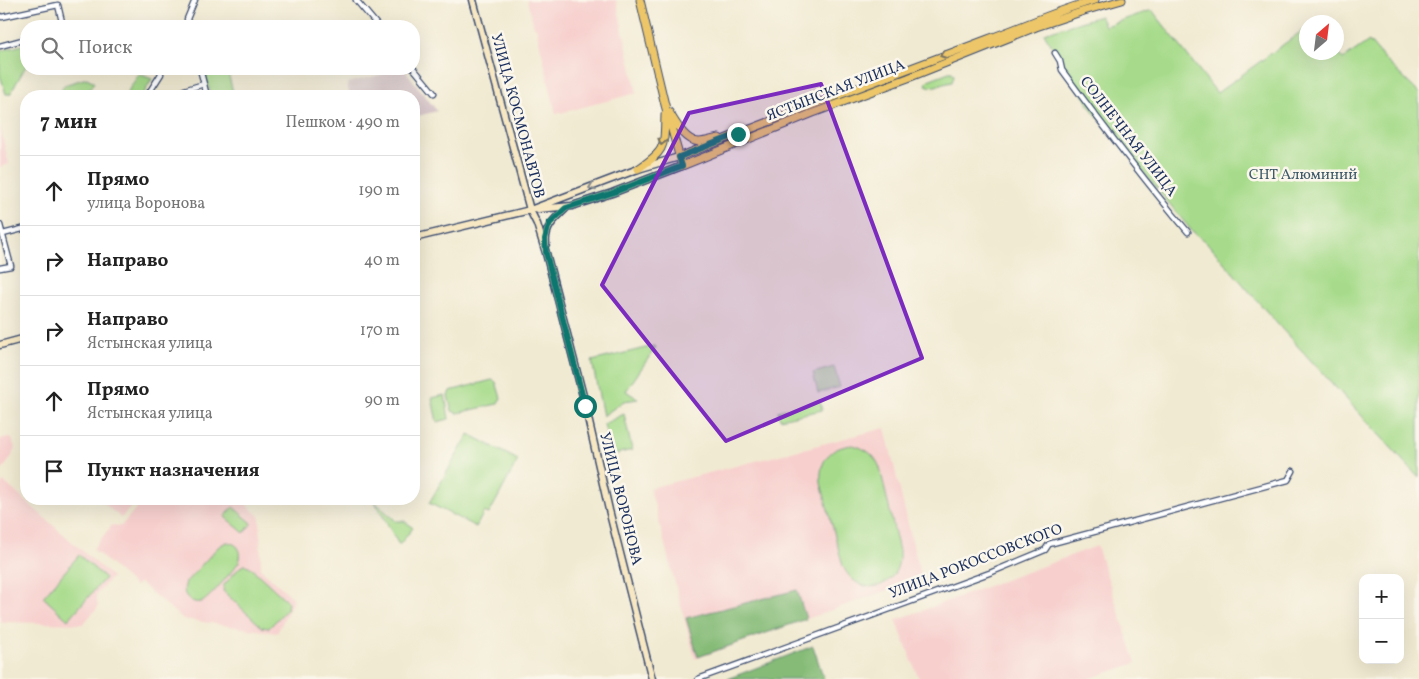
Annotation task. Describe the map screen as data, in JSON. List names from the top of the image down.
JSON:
{
  "streets": {
    "main road": ["ЯСТЫНСКАЯ УЛИЦА", "УЛИЦА КОСМОНАВТОВ", "УЛИЦА ВОРОНОВА"],
    "street": ["СОЛНЕЧНАЯ УЛИЦА", "УЛИЦА РОКОССОВСКОГО"]
  },
  "crossings": [
    ["ЯСТЫНСКАЯ УЛИЦА", "УЛИЦА КОСМОНАВТОВ"],
    ["ЯСТЫНСКАЯ УЛИЦА", "УЛИЦА ВОРОНОВА"],
    ["УЛИЦА КОСМОНАВТОВ", "УЛИЦА ВОРОНОВА"]
  ],
  "parks": ["СНТ Алюминий"],
  "north": "top right",
  "page": {
    "search": "Поиск",
    "heading": ["7 мин", "Пешком · 490 m"],
    "list": [
      ["Прямо", "улица Воронова", "190 m"],
      ["Направо", "40 m"],
      ["Направо", "Ястынская улица", "170 m"],
      ["Прямо", "Ястынская улица", "90 m"],
      "Пункт назначения"
    ],
    "map_buttons": ["+", "−"]
  }
}
